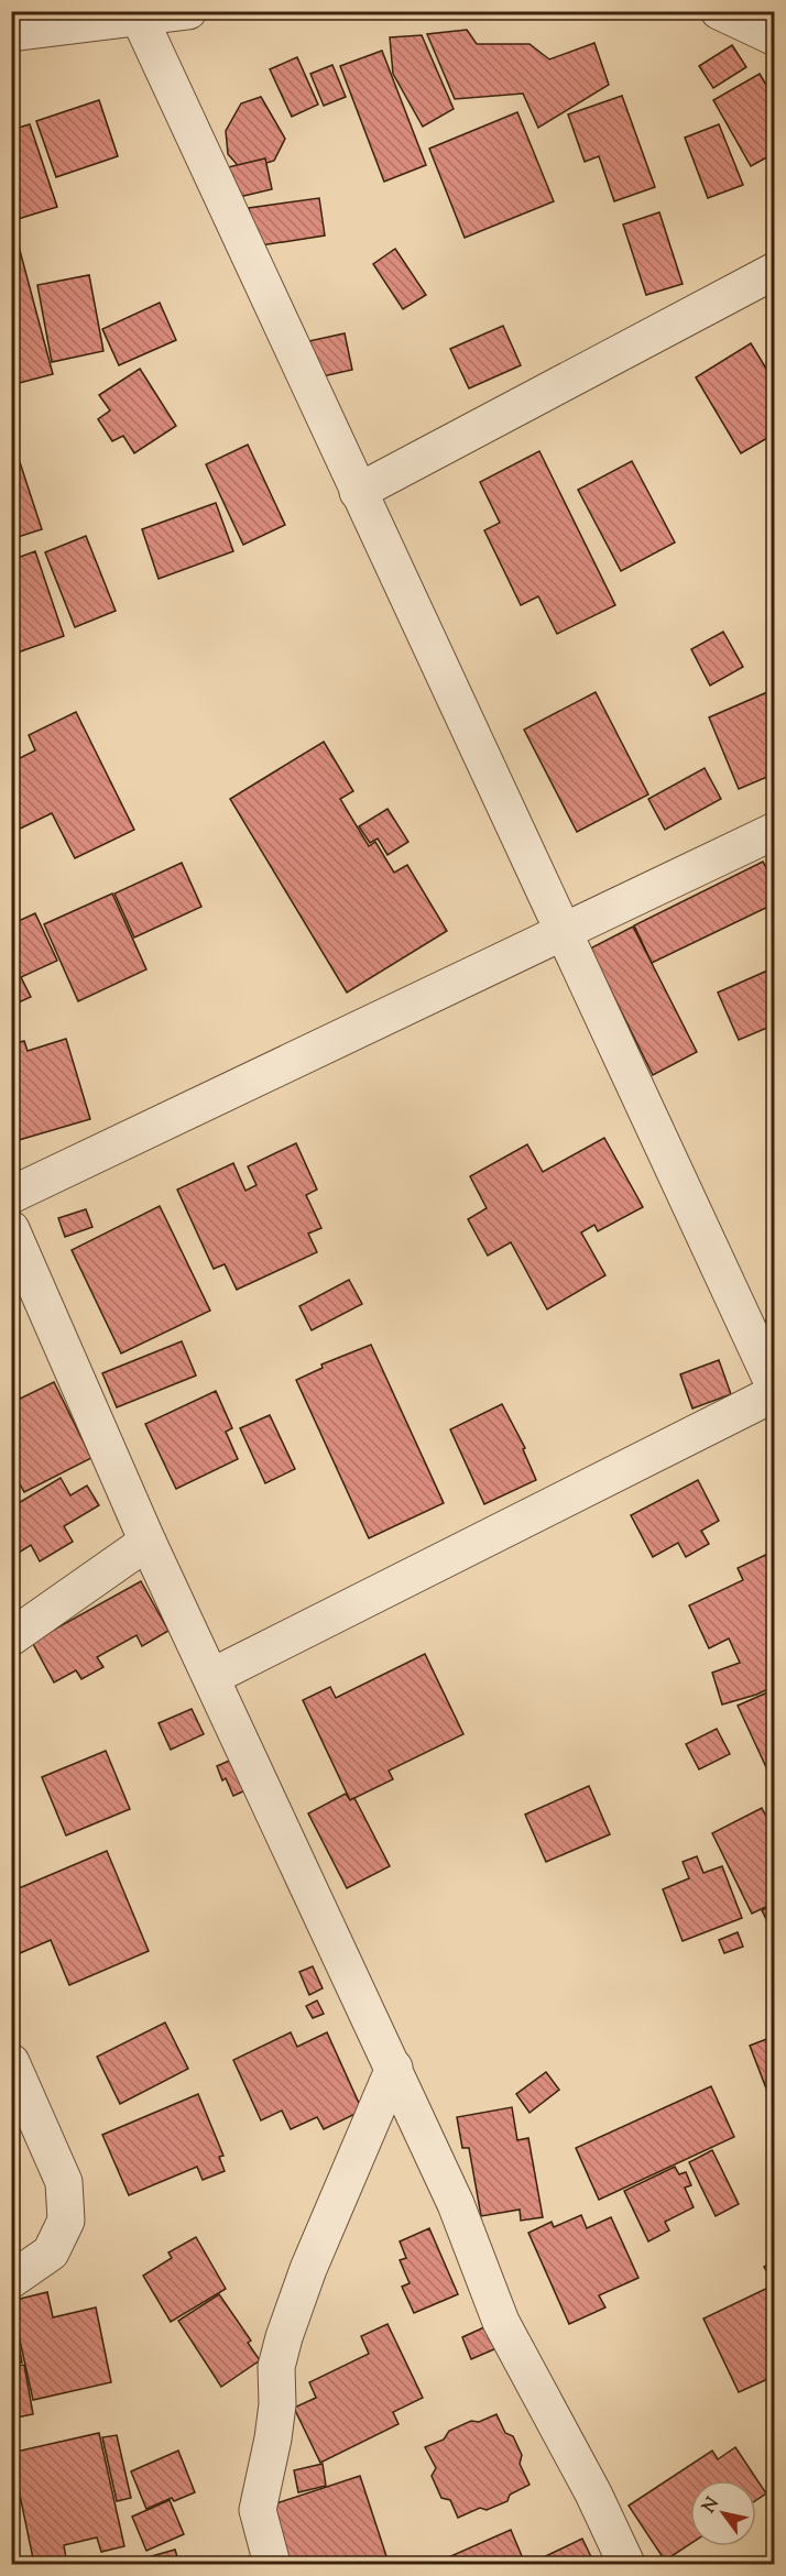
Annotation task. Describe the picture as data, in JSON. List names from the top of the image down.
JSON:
{
  "north": "top left"
}
